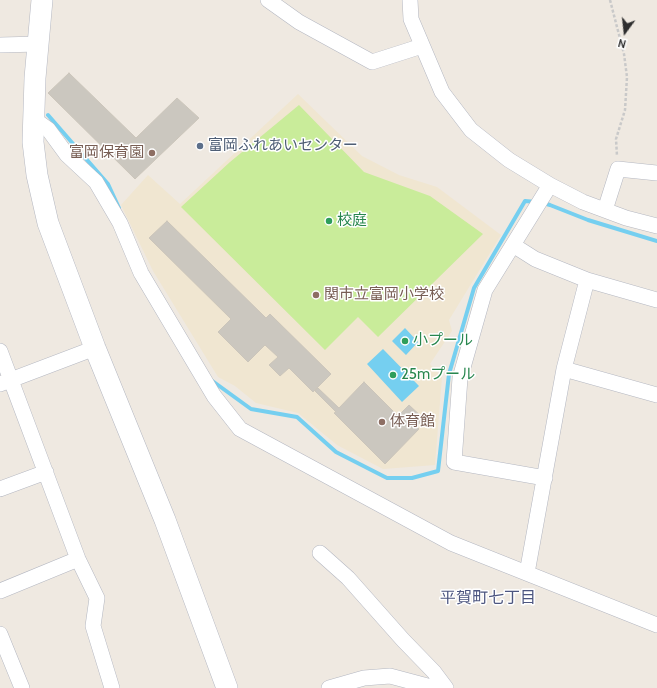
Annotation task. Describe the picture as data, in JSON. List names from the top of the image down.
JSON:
{
  "districts": ["平賀町七丁目"],
  "places": [
    "富岡ふれあいセンター",
    "富岡保育園",
    "校庭",
    "関市立富岡小学校",
    "小プール",
    "25mプール",
    "体育館"
  ],
  "north": "bottom"
}
